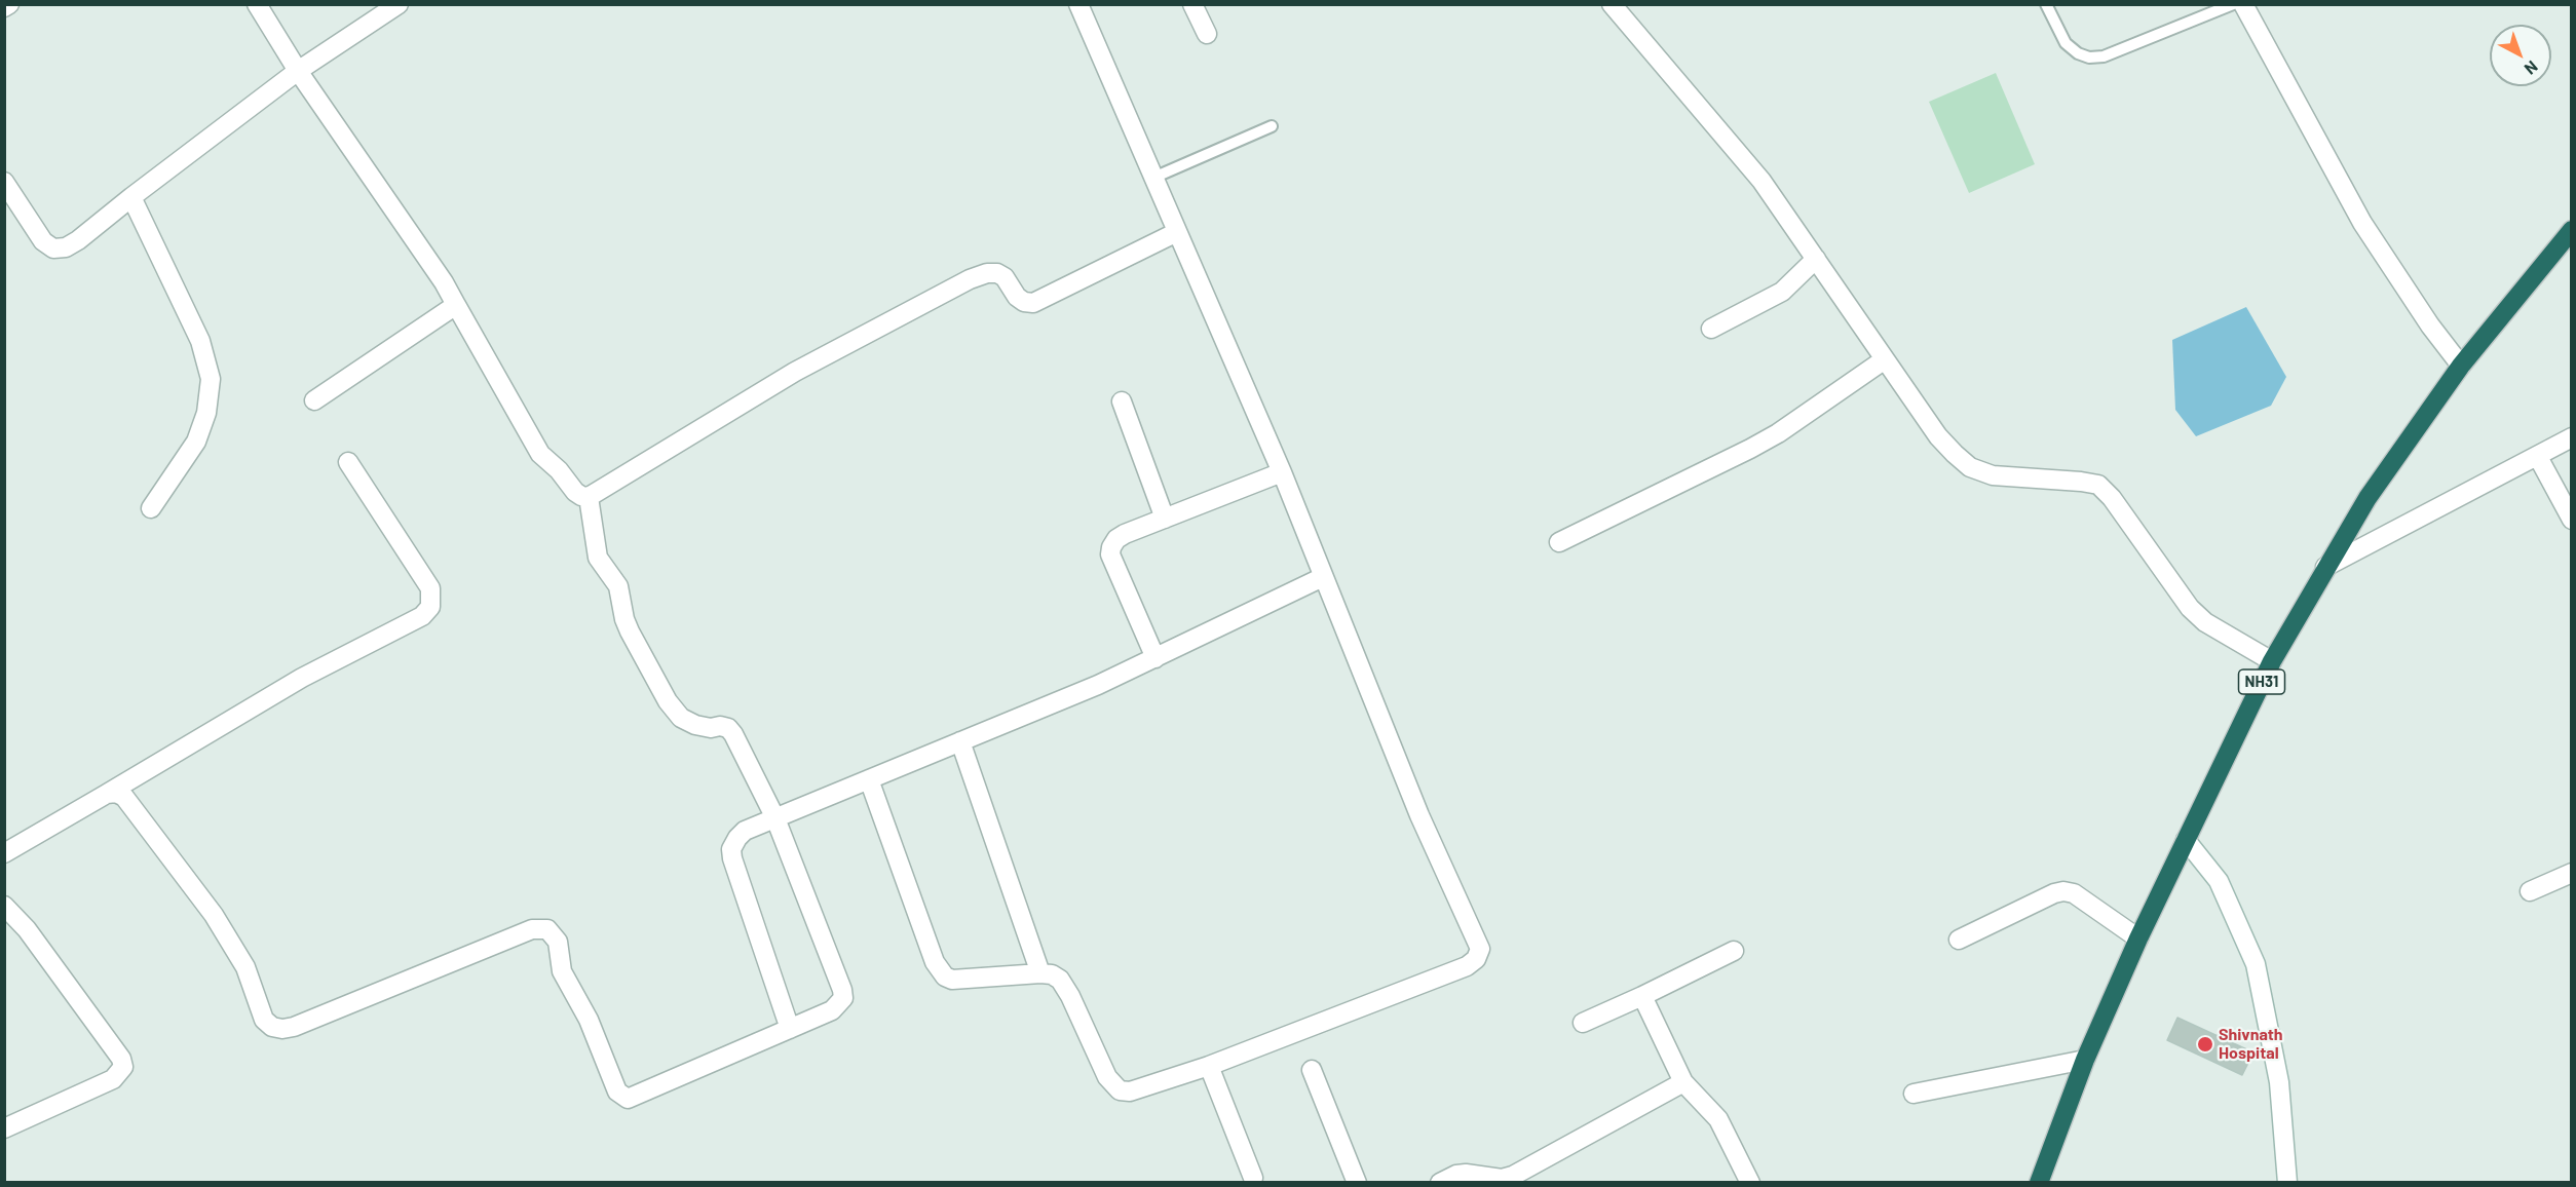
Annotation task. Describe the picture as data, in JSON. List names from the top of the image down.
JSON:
{
  "streets": {
    "highway": ["NH31"]
  },
  "places": ["Shivnath Hospital"],
  "north": "bottom right"
}
